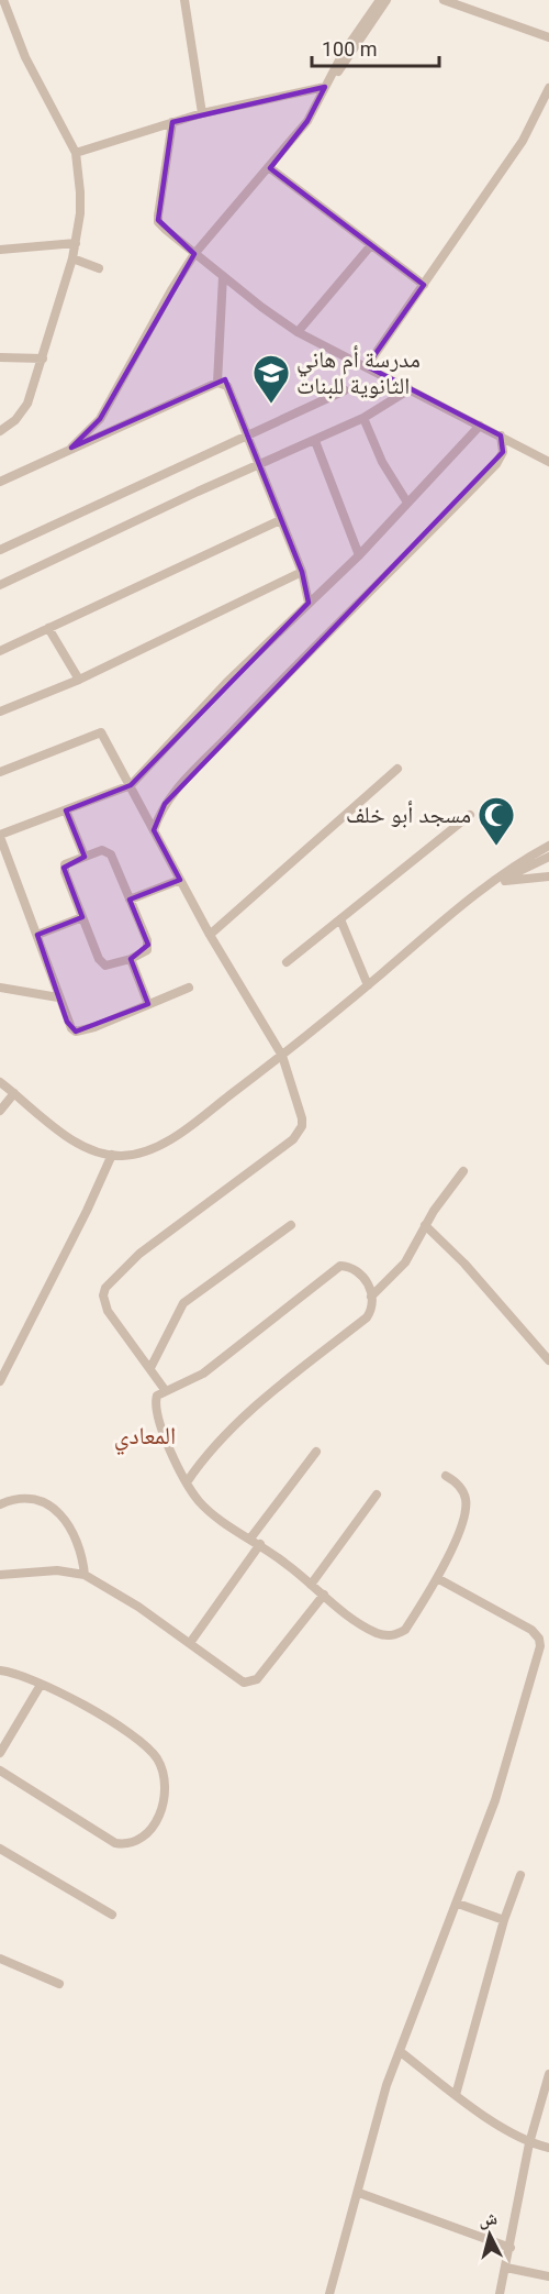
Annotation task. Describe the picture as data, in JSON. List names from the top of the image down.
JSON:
{
  "districts": ["المعادي"],
  "places": {
    "school or university": ["مدرسة أم هاني الثانوية للبنات"],
    "mosque": ["مسجد أبو خلف"]
  },
  "scale_bar": "100 m",
  "north": "top"
}
